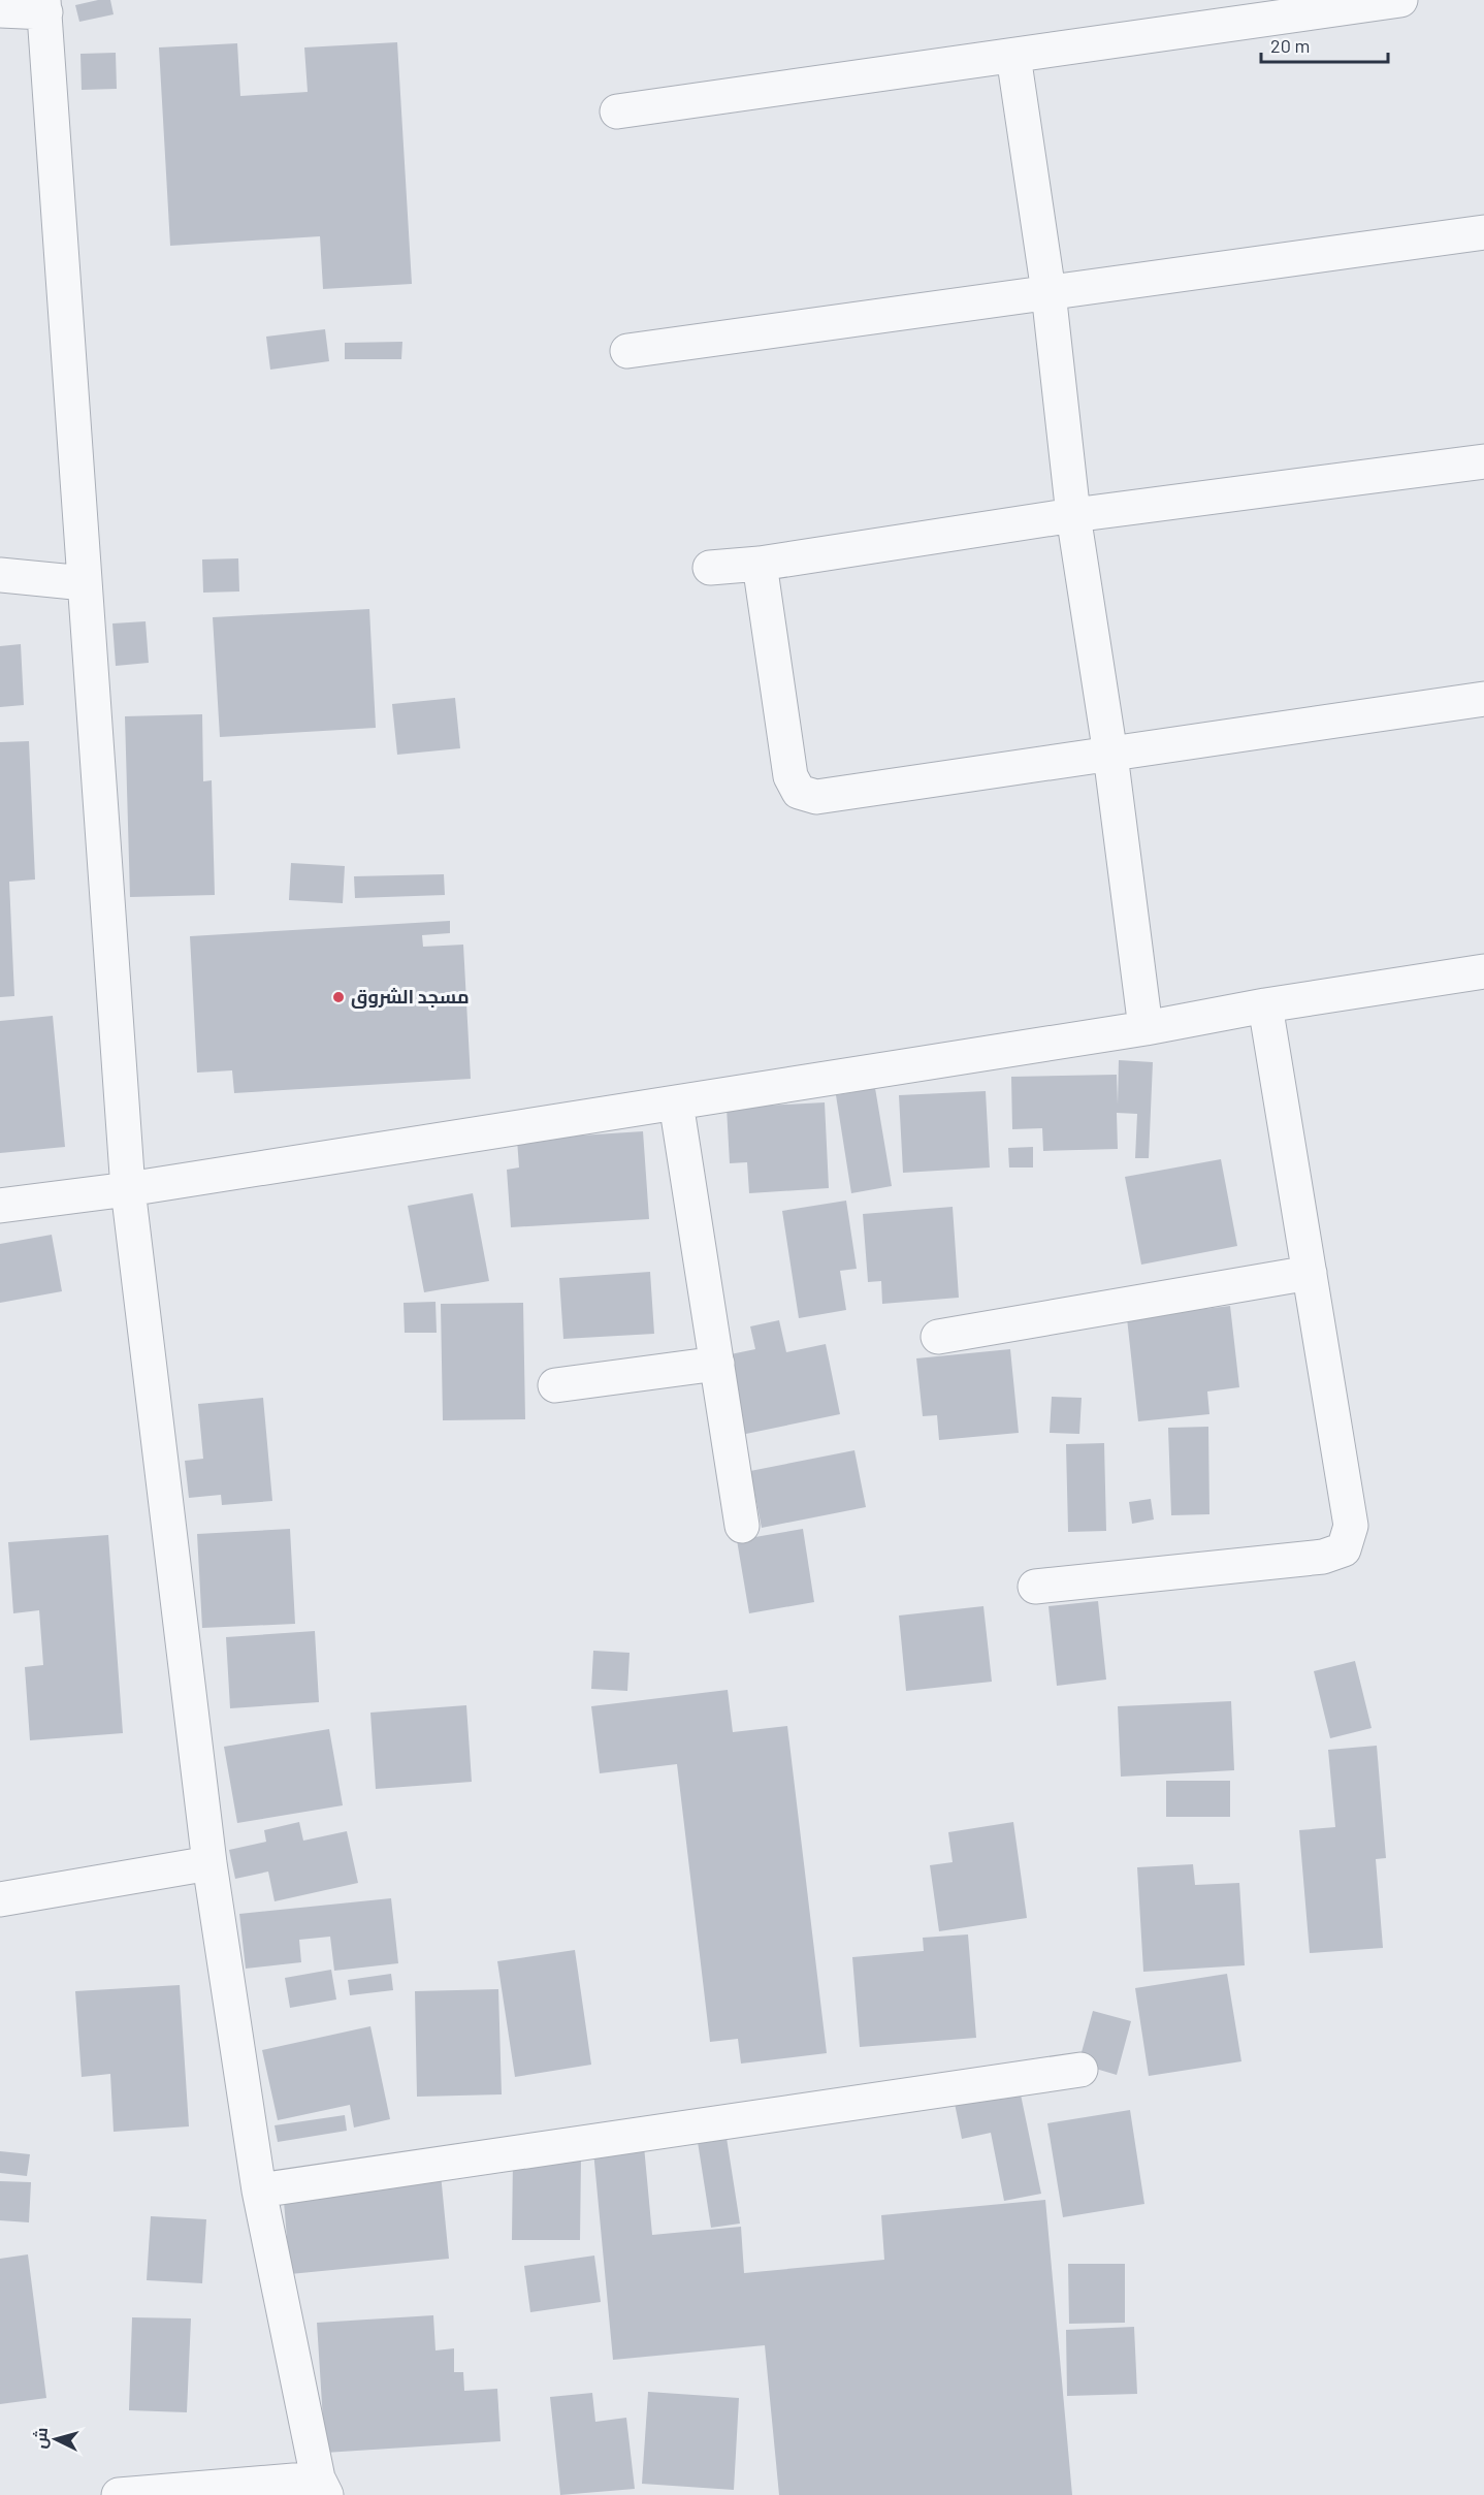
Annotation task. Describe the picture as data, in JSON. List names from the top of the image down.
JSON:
{
  "places": ["مسجد الشروق"],
  "scale_bar": "20 m",
  "north": "left"
}
